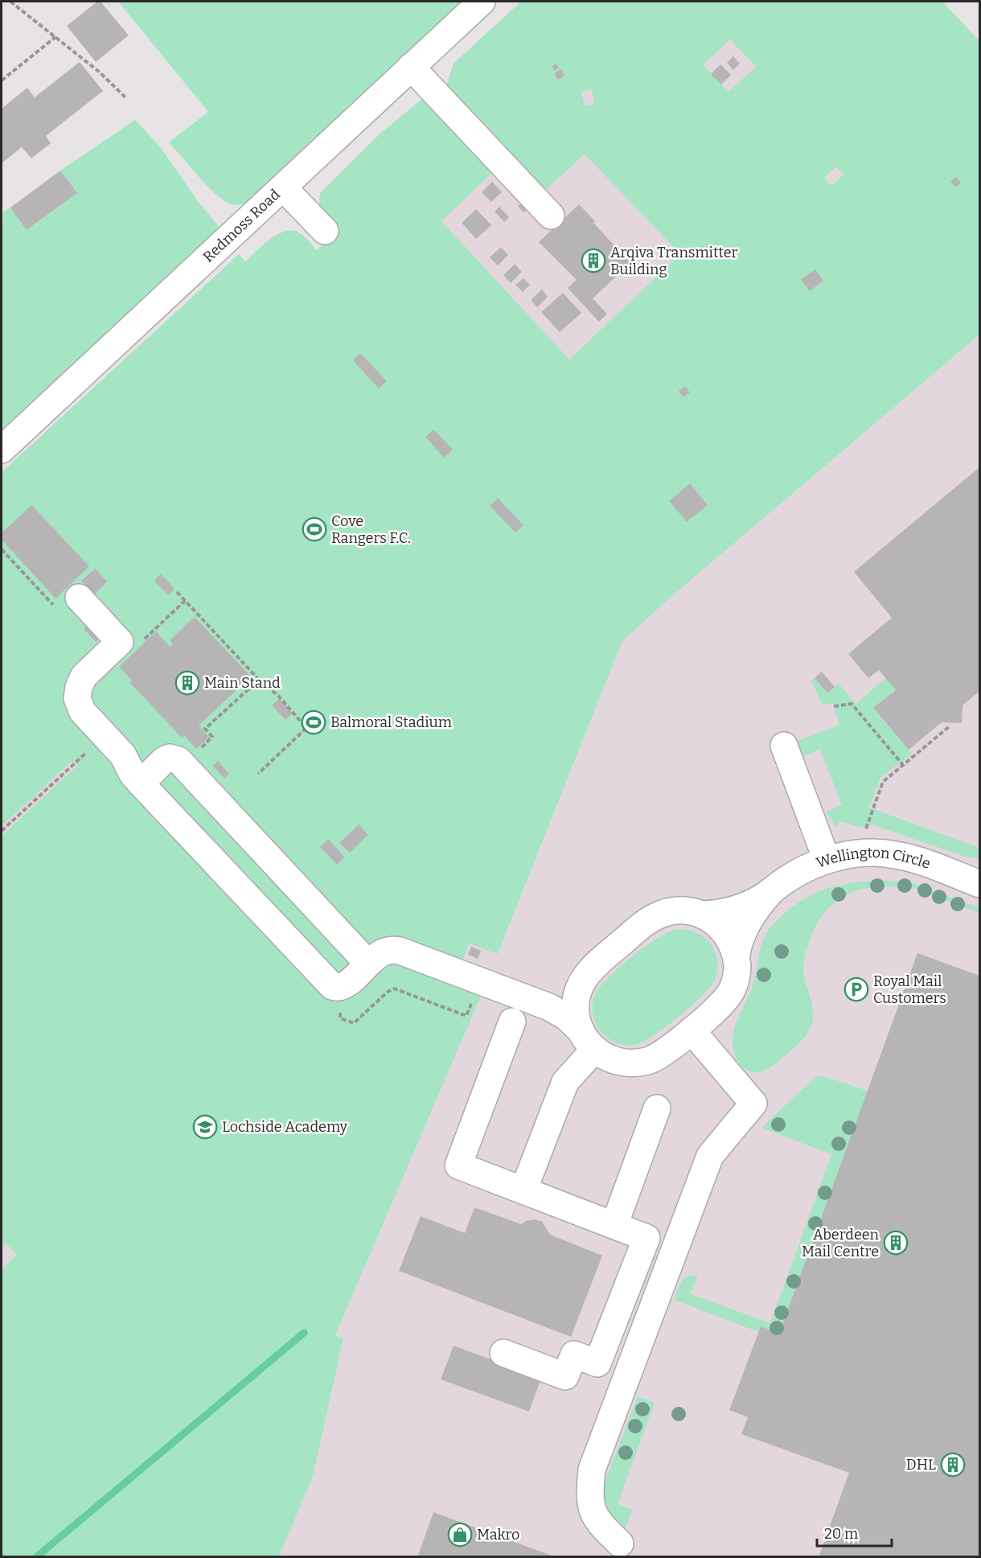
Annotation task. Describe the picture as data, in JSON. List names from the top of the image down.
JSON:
{
  "streets": {
    "street": ["Redmoss Road", "Wellington Circle"]
  },
  "places": {
    "building": [
      "Arqiva Transmitter Building",
      "Main Stand",
      "Aberdeen Mail Centre",
      "DHL"
    ],
    "sports": ["Cove Rangers F.C.", "Balmoral Stadium"],
    "parking": ["Royal Mail Customers"],
    "school or university": ["Lochside Academy"],
    "shop": ["Makro"]
  },
  "scale_bar": "20 m"
}
